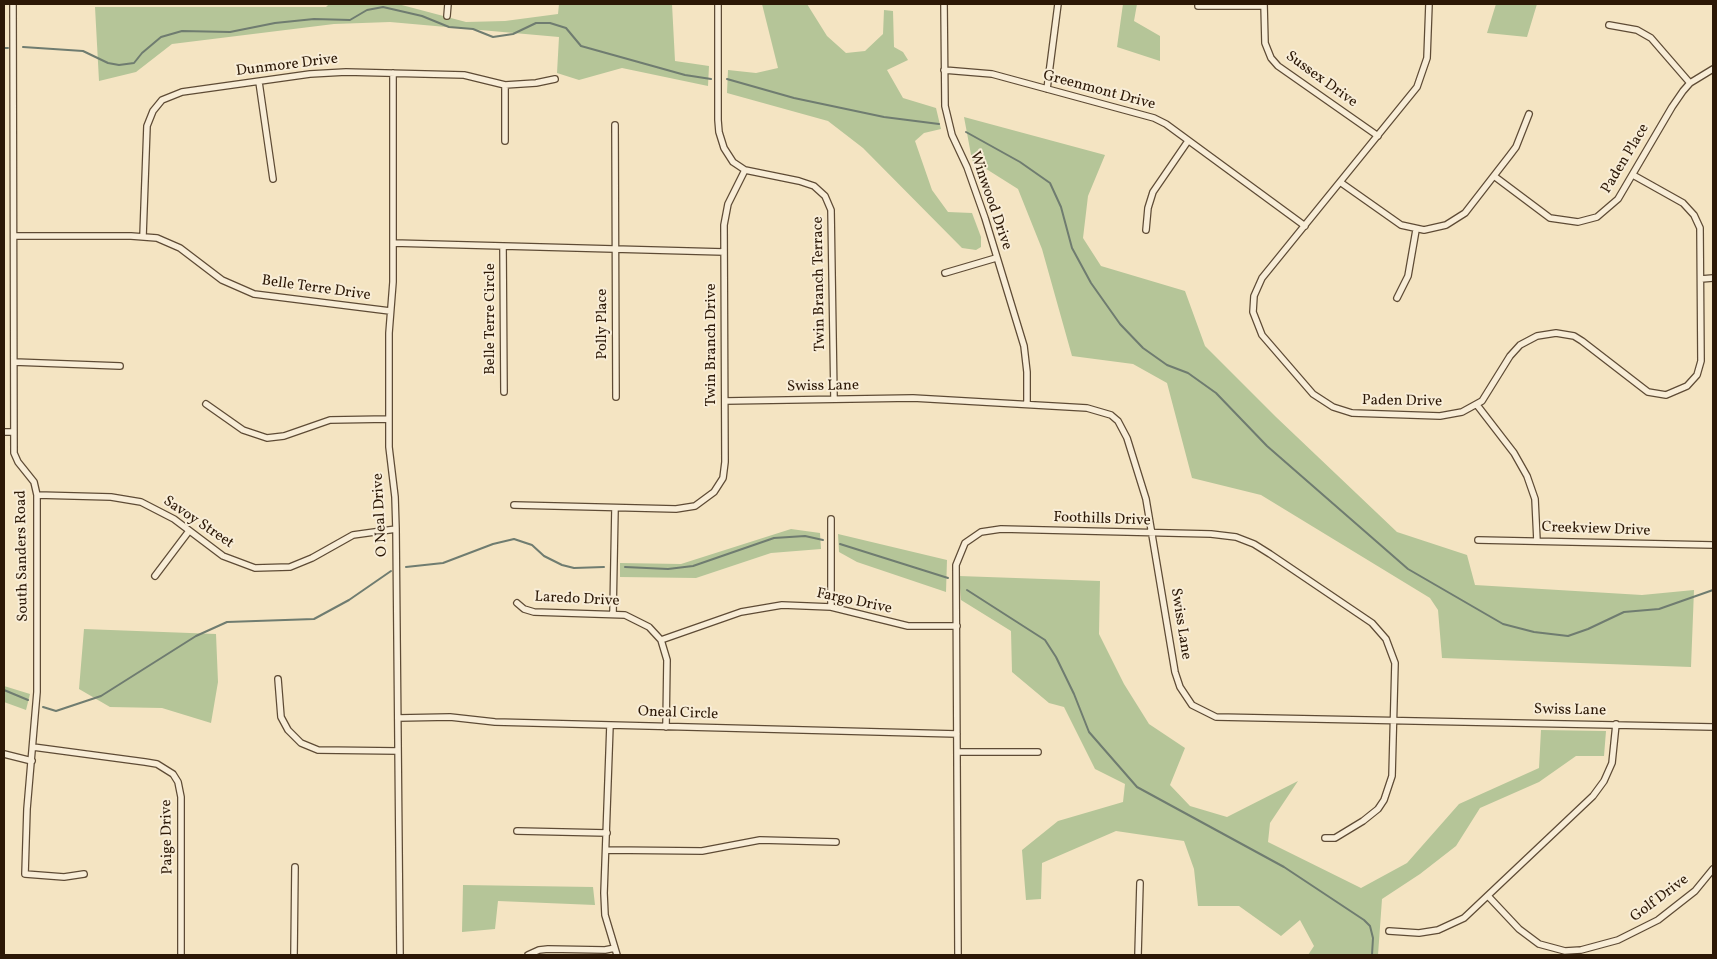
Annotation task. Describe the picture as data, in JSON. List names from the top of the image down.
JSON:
{
  "streets": {
    "street": [
      "Dunmore Drive",
      "Sussex Drive",
      "Greenmont Drive",
      "Paden Place",
      "Winwood Drive",
      "Twin Branch Terrace",
      "Belle Terre Drive",
      "Belle Terre Circle",
      "Polly Place",
      "Twin Branch Drive",
      "Swiss Lane",
      "Paden Drive",
      "O Neal Drive",
      "Foothills Drive",
      "Savoy Street",
      "Creekview Drive",
      "South Sanders Road",
      "Laredo Drive",
      "Fargo Drive",
      "Oneal Circle",
      "Paige Drive",
      "Golf Drive"
    ]
  },
  "crossings": [
    ["Dunmore Drive", "Belle Terre Drive"],
    ["Dunmore Drive", "O Neal Drive"],
    ["Sussex Drive", "Paden Drive"],
    ["Greenmont Drive", "Winwood Drive"],
    ["Greenmont Drive", "Paden Drive"],
    ["Winwood Drive", "Swiss Lane"],
    ["Twin Branch Terrace", "Twin Branch Drive"],
    ["Twin Branch Terrace", "Swiss Lane"],
    ["Belle Terre Drive", "O Neal Drive"],
    ["Belle Terre Drive", "South Sanders Road"],
    ["Twin Branch Drive", "Swiss Lane"],
    ["Swiss Lane", "Foothills Drive"],
    ["O Neal Drive", "Savoy Street"],
    ["O Neal Drive", "Oneal Circle"],
    ["Foothills Drive", "Fargo Drive"],
    ["Foothills Drive", "Oneal Circle"],
    ["Savoy Street", "South Sanders Road"],
    ["South Sanders Road", "Paige Drive"],
    ["Laredo Drive", "Fargo Drive"]
  ]
}
